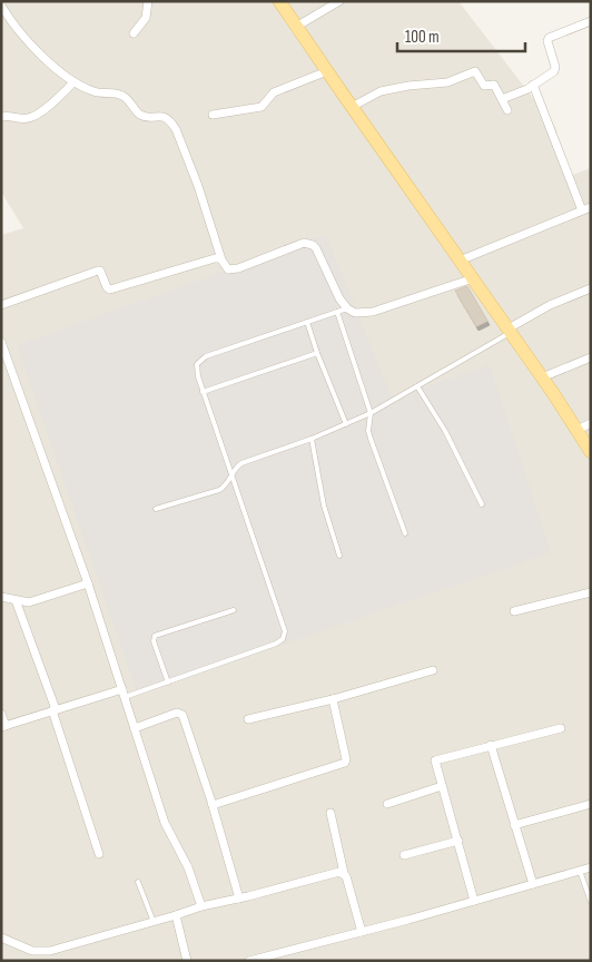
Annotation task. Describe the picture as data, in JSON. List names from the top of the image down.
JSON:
{
  "scale_bar": "100 m"
}
